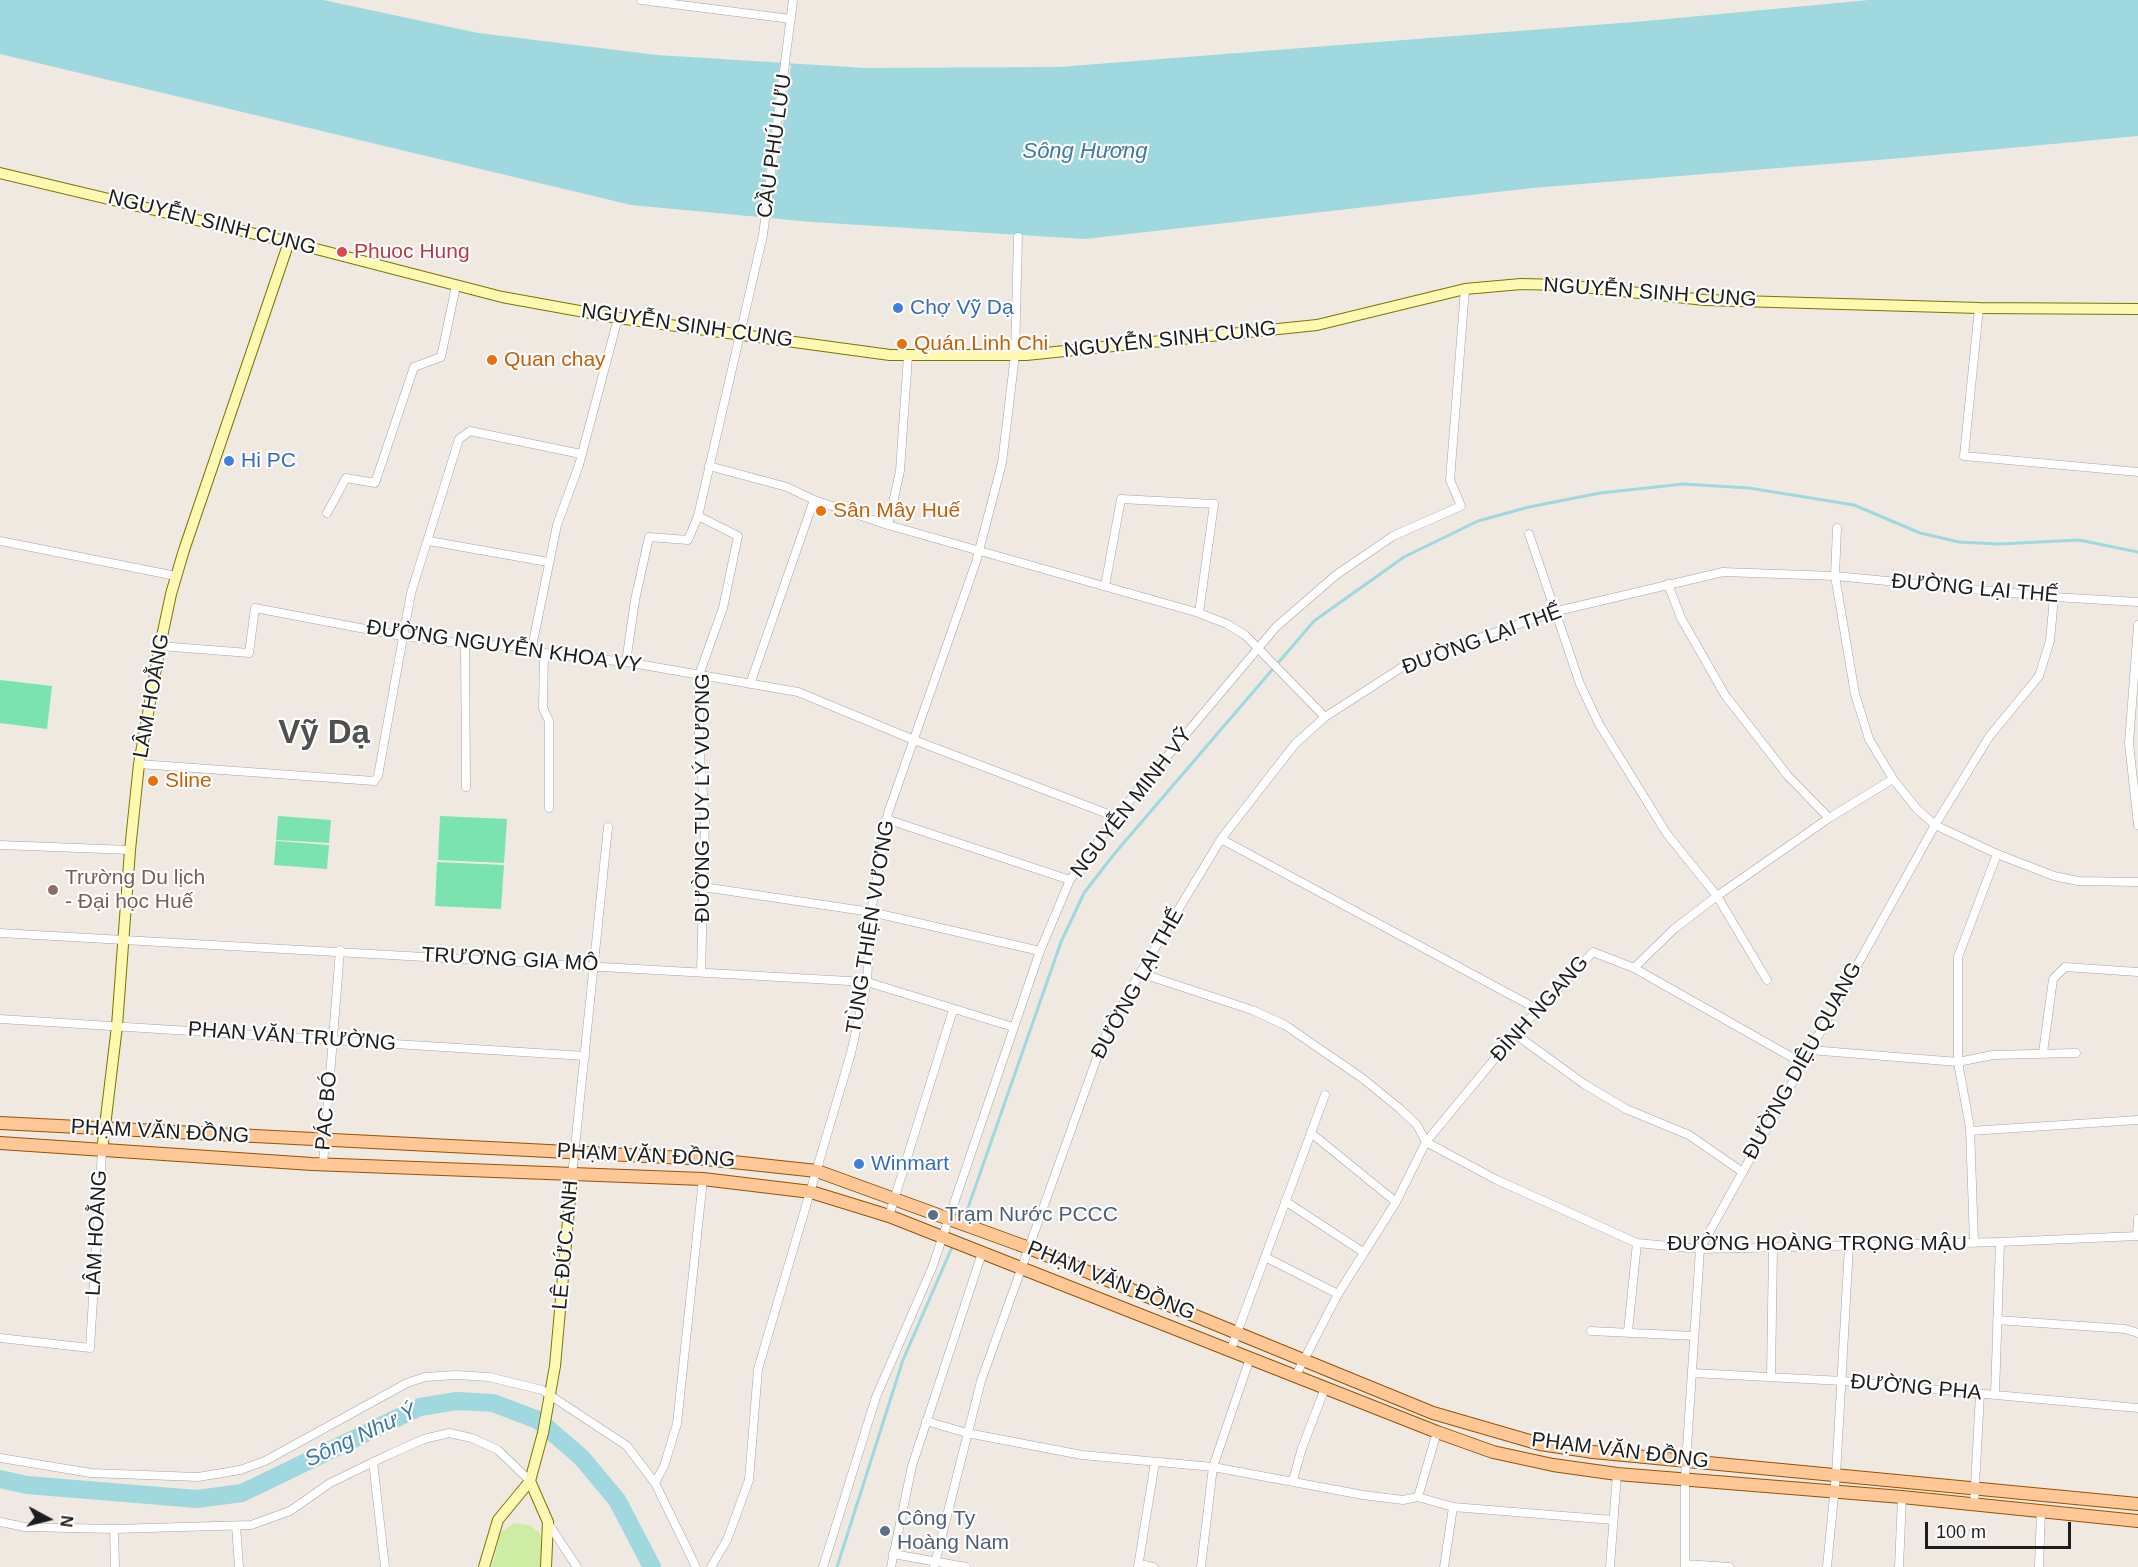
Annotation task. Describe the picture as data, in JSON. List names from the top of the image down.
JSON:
{
  "streets": {
    "main road": [
      "NGUYỄN SINH CUNG",
      "LÂM HOẰNG",
      "PHẠM VĂN ĐỒNG",
      "LÊ ĐỨC ANH"
    ],
    "street": [
      "CẦU PHÚ LƯU",
      "ĐƯỜNG LẠI THẾ",
      "ĐƯỜNG NGUYỄN KHOA VY",
      "ĐƯỜNG TUY LÝ VƯƠNG",
      "NGUYỄN MINH VỸ",
      "TÙNG THIỆN VƯƠNG",
      "TRƯƠNG GIA MÔ",
      "ĐÌNH NGANG",
      "PHAN VĂN TRƯỜNG",
      "ĐƯỜNG DIỆU QUANG",
      "PÁC BÓ",
      "ĐƯỜNG HOÀNG TRỌNG MẬU",
      "ĐƯỜNG PHA"
    ]
  },
  "crossings": [
    ["CẦU PHÚ LƯU", "NGUYỄN SINH CUNG"],
    ["NGUYỄN SINH CUNG", "LÂM HOẰNG"],
    ["NGUYỄN SINH CUNG", "NGUYỄN MINH VỸ"],
    ["NGUYỄN SINH CUNG", "TÙNG THIỆN VƯƠNG"],
    ["ĐƯỜNG LẠI THẾ", "ĐƯỜNG DIỆU QUANG"],
    ["ĐƯỜNG LẠI THẾ", "PHẠM VĂN ĐỒNG"],
    ["ĐƯỜNG LẠI THẾ", "ĐƯỜNG HOÀNG TRỌNG MẬU"],
    ["ĐƯỜNG NGUYỄN KHOA VY", "LÂM HOẰNG"],
    ["ĐƯỜNG NGUYỄN KHOA VY", "ĐƯỜNG TUY LÝ VƯƠNG"],
    ["ĐƯỜNG NGUYỄN KHOA VY", "NGUYỄN MINH VỸ"],
    ["ĐƯỜNG NGUYỄN KHOA VY", "TÙNG THIỆN VƯƠNG"],
    ["LÂM HOẰNG", "TRƯƠNG GIA MÔ"],
    ["LÂM HOẰNG", "PHAN VĂN TRƯỜNG"],
    ["LÂM HOẰNG", "PHẠM VĂN ĐỒNG"],
    ["ĐƯỜNG TUY LÝ VƯƠNG", "TRƯƠNG GIA MÔ"],
    ["NGUYỄN MINH VỸ", "TRƯƠNG GIA MÔ"],
    ["NGUYỄN MINH VỸ", "PHẠM VĂN ĐỒNG"],
    ["TÙNG THIỆN VƯƠNG", "TRƯƠNG GIA MÔ"],
    ["TÙNG THIỆN VƯƠNG", "PHẠM VĂN ĐỒNG"],
    ["TRƯƠNG GIA MÔ", "PÁC BÓ"],
    ["TRƯƠNG GIA MÔ", "LÊ ĐỨC ANH"],
    ["ĐÌNH NGANG", "PHẠM VĂN ĐỒNG"],
    ["ĐÌNH NGANG", "ĐƯỜNG HOÀNG TRỌNG MẬU"],
    ["PHAN VĂN TRƯỜNG", "PÁC BÓ"],
    ["PHAN VĂN TRƯỜNG", "LÊ ĐỨC ANH"],
    ["ĐƯỜNG DIỆU QUANG", "PHẠM VĂN ĐỒNG"],
    ["ĐƯỜNG DIỆU QUANG", "ĐƯỜNG HOÀNG TRỌNG MẬU"],
    ["ĐƯỜNG DIỆU QUANG", "ĐƯỜNG PHA"],
    ["PÁC BÓ", "PHẠM VĂN ĐỒNG"],
    ["PHẠM VĂN ĐỒNG", "LÊ ĐỨC ANH"]
  ],
  "districts": ["Vỹ Dạ"],
  "water": ["Sông Hương", "Sông Như Ý"],
  "places": [
    "Phuoc Hung",
    "Chợ Vỹ Dạ",
    "Quán Linh Chi",
    "Quan chay",
    "Hi PC",
    "Sân Mây Huế",
    "Sline",
    "Trường Du lịch - Đại học Huế",
    "Winmart",
    "Trạm Nước PCCC",
    "Công Ty Hoàng Nam"
  ],
  "scale_bar": "100 m",
  "north": "right"
}
